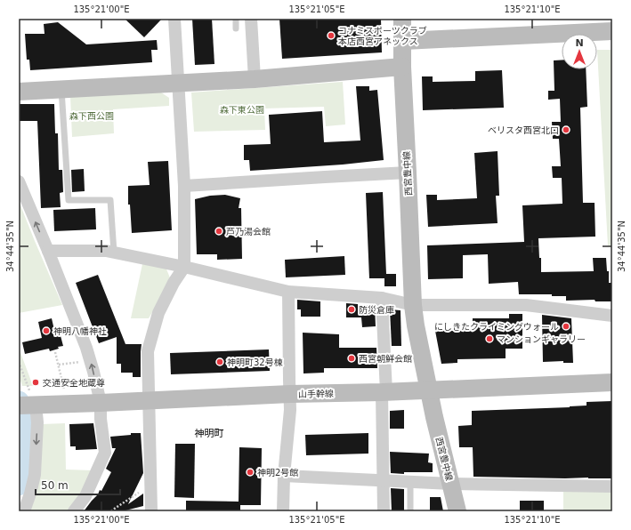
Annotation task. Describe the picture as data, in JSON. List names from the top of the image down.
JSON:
{
  "streets": {
    "street": ["西宮豊中線", "山手幹線"]
  },
  "crossings": [
    ["西宮豊中線", "山手幹線"]
  ],
  "districts": ["神明町"],
  "parks": ["森下東公園", "森下西公園"],
  "places": [
    "コナミスポーツクラブ 本店西宮アネックス",
    "ベリスタ西宮北口",
    "芦乃湯会館",
    "防災倉庫",
    "にしきたクライミングウォール",
    "神明八幡神社",
    "マンションギャラリー",
    "西宮朝鮮会館",
    "神明町32号棟",
    "交通安全地蔵尊",
    "神明2号館"
  ],
  "scale_bar": "50 m",
  "north": "top",
  "coordinates": [
    "135°21'00\"E",
    "135°21'05\"E",
    "135°21'10\"E",
    "34°44'35\"N"
  ]
}
